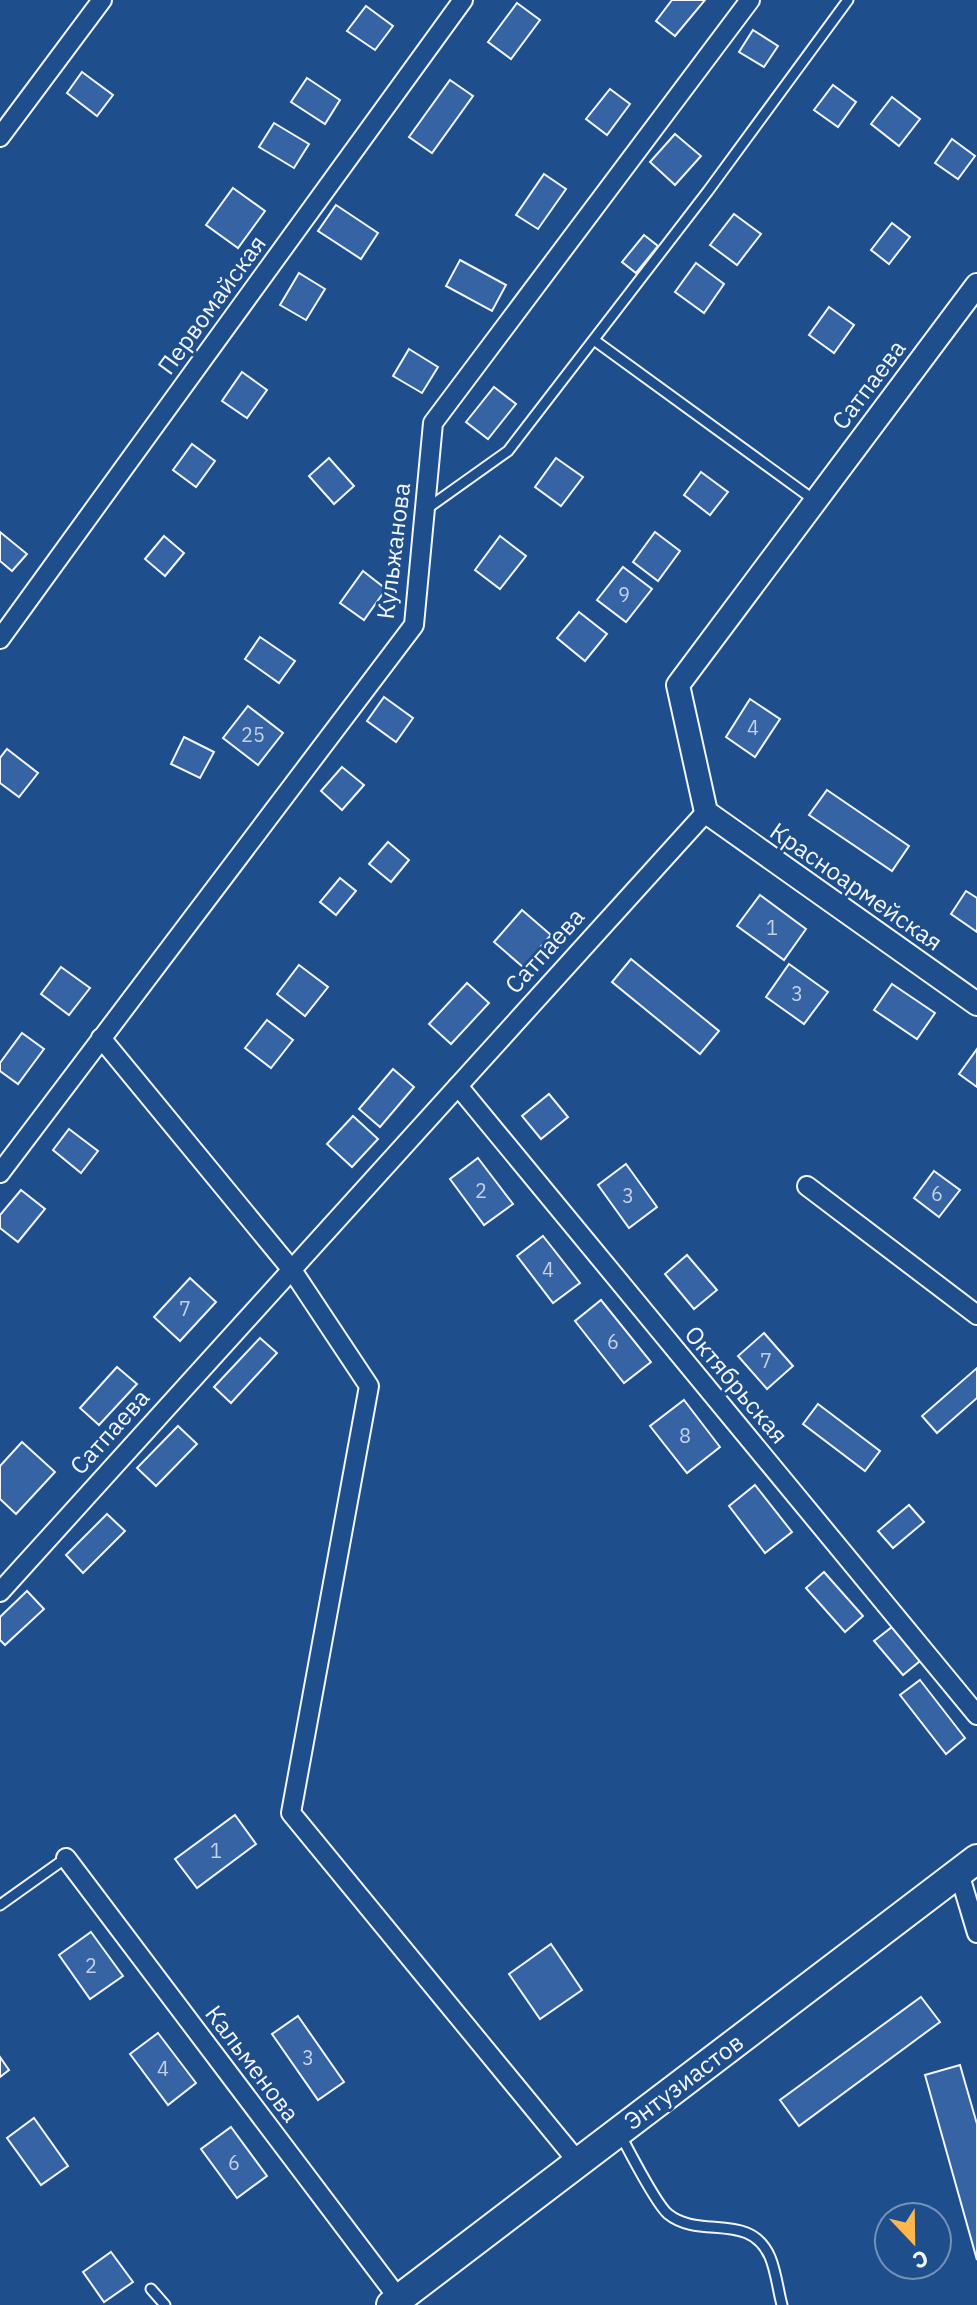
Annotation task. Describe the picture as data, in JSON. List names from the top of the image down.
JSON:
{
  "streets": {
    "main road": ["Энтузиастов"],
    "street": [
      "Первомайская",
      "Сатпаева",
      "Кульжанова",
      "Красноармейская",
      "Октябрьская",
      "Кальменова"
    ]
  },
  "crossings": [
    ["Сатпаева", "Красноармейская"],
    ["Сатпаева", "Октябрьская"],
    ["Кальменова", "Энтузиастов"]
  ],
  "house_numbers": [
    "9",
    "4",
    "25",
    "1",
    "3",
    "2",
    "6",
    "3",
    "4",
    "7",
    "6",
    "7",
    "8",
    "1",
    "2",
    "3",
    "4",
    "6"
  ],
  "north": "bottom"
}
